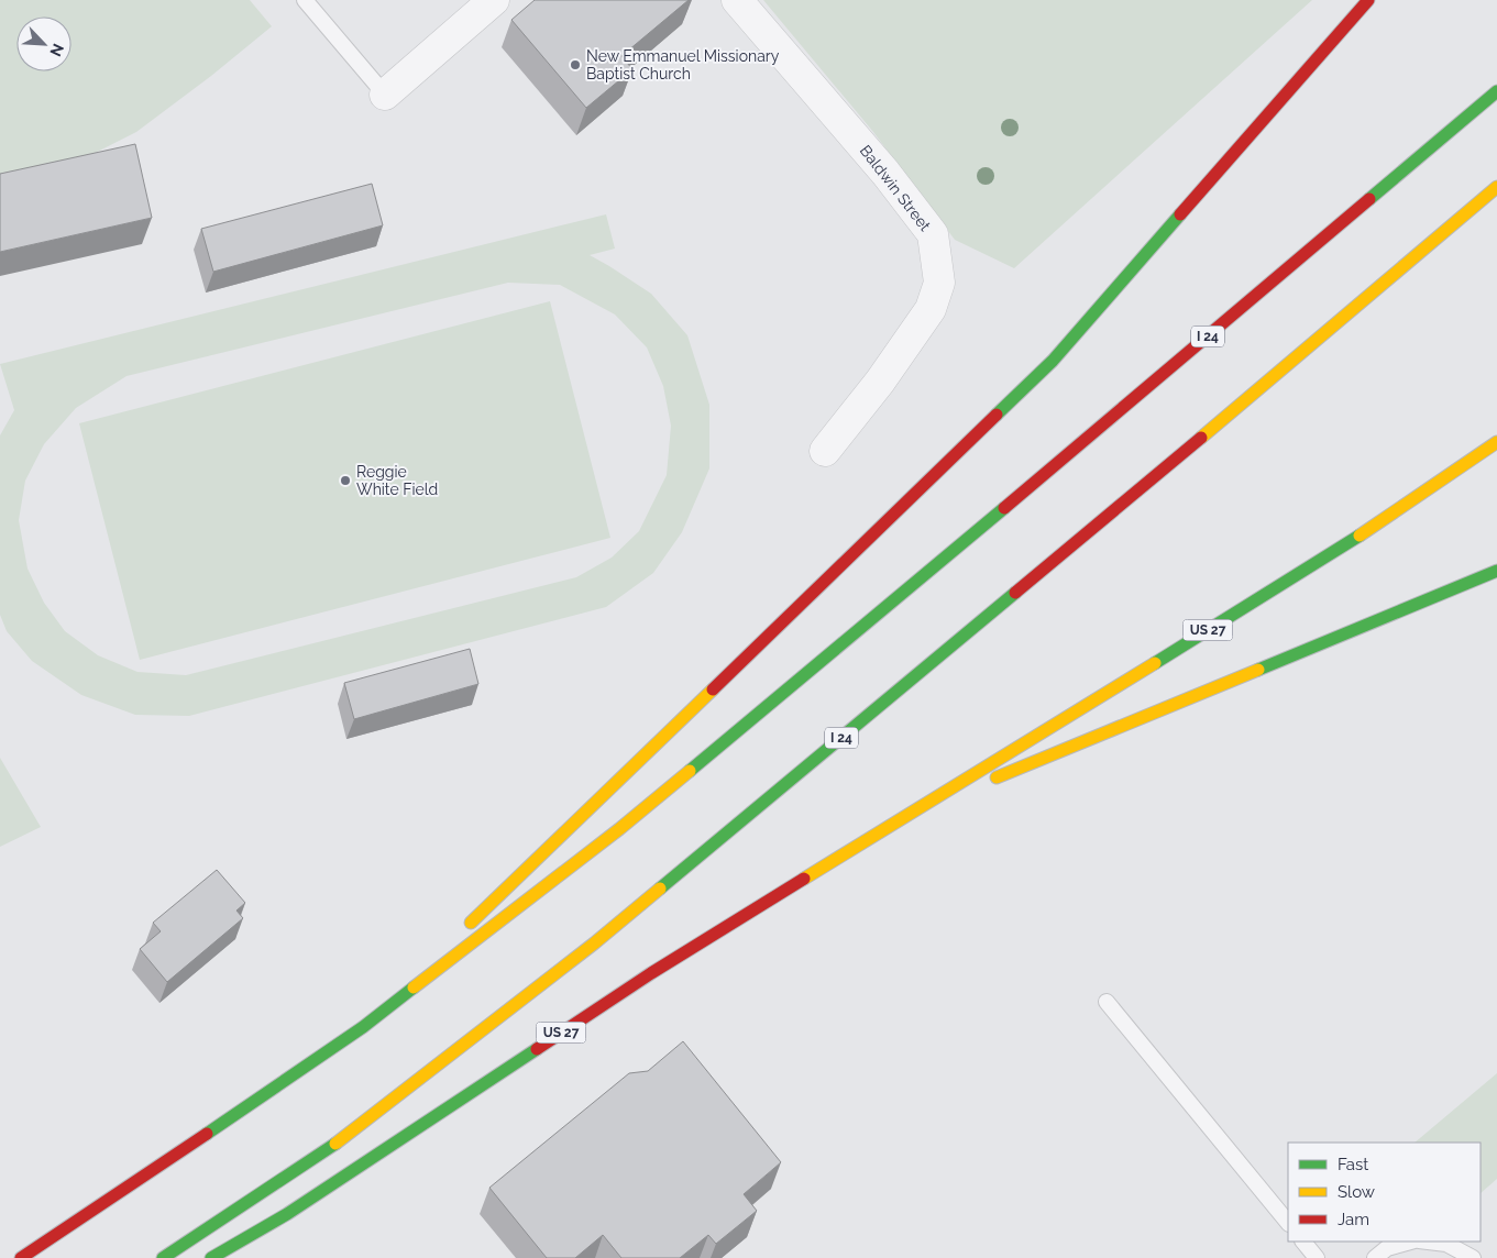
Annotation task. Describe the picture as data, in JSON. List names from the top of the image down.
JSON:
{
  "streets": {
    "highway": ["I 24", "US 27"],
    "street": ["Baldwin Street"]
  },
  "places": ["New Emmanuel Missionary Baptist Church", "Reggie White Field"],
  "legend": ["Fast", "Slow", "Jam"],
  "north": "bottom right"
}
